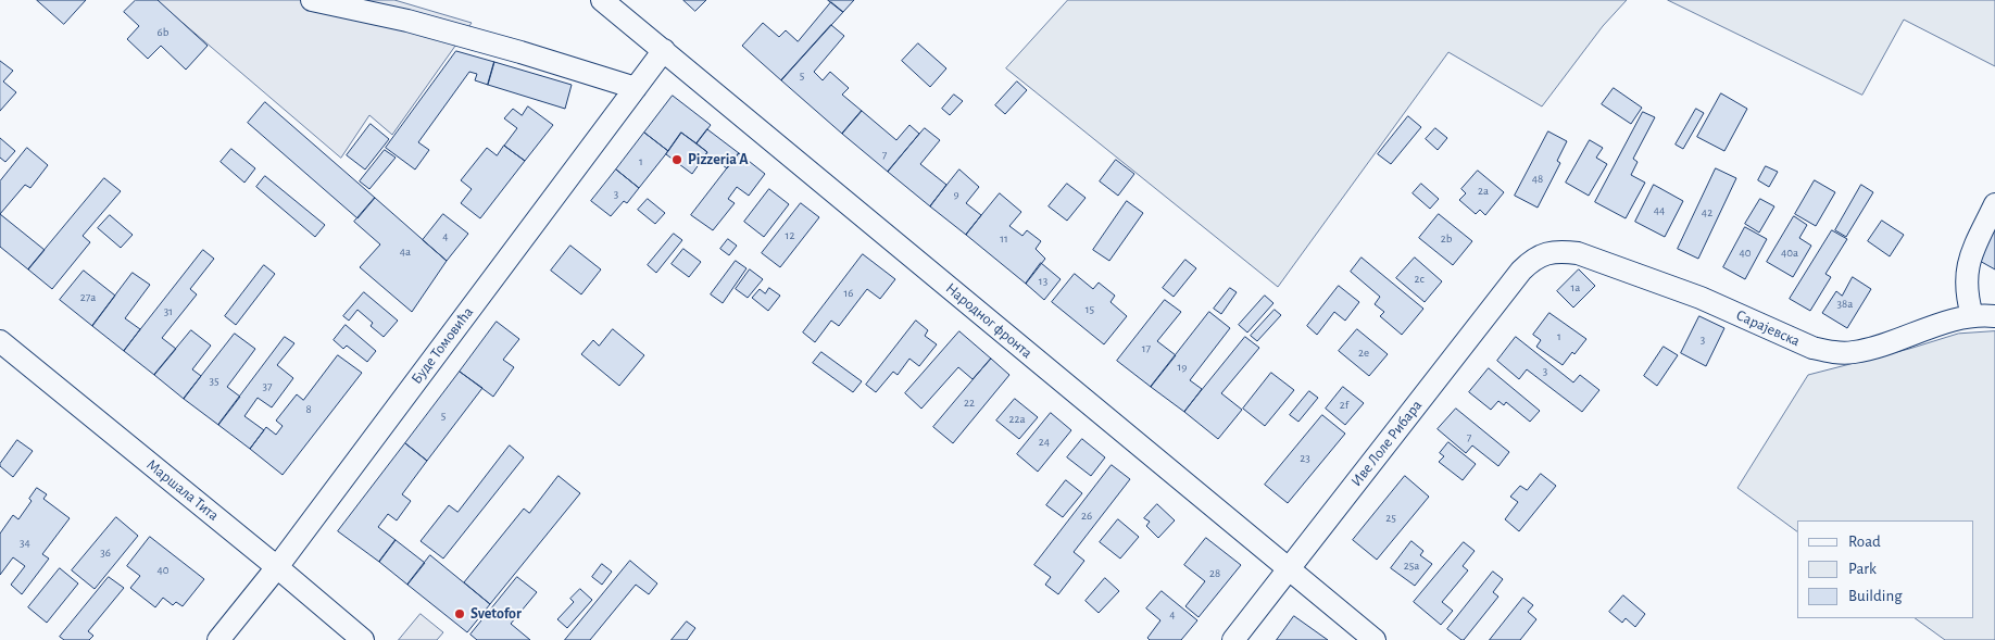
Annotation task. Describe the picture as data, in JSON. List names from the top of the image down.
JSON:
{
  "streets": {
    "street": [
      "Народног фронта",
      "Сарајевска",
      "Буде Томовића",
      "Иве Лоле Рибара",
      "Маршала Тита"
    ]
  },
  "crossings": [
    ["Народног фронта", "Буде Томовића"],
    ["Народног фронта", "Иве Лоле Рибара"],
    ["Сарајевска", "Иве Лоле Рибара"],
    ["Буде Томовића", "Маршала Тита"]
  ],
  "places": ["Pizzeria A", "Svetofor"],
  "house_numbers": [
    "6b",
    "5",
    "7",
    "1",
    "48",
    "2a",
    "3",
    "9",
    "44",
    "42",
    "12",
    "4",
    "11",
    "2b",
    "4a",
    "40",
    "40a",
    "2c",
    "13",
    "1a",
    "16",
    "27a",
    "38a",
    "15",
    "31",
    "1",
    "3",
    "17",
    "2e",
    "19",
    "3",
    "35",
    "37",
    "22",
    "2f",
    "8",
    "5",
    "22a",
    "7",
    "24",
    "23",
    "26",
    "25",
    "34",
    "36",
    "25a",
    "40",
    "28",
    "4"
  ],
  "legend": ["Road", "Park", "Building"]
}
